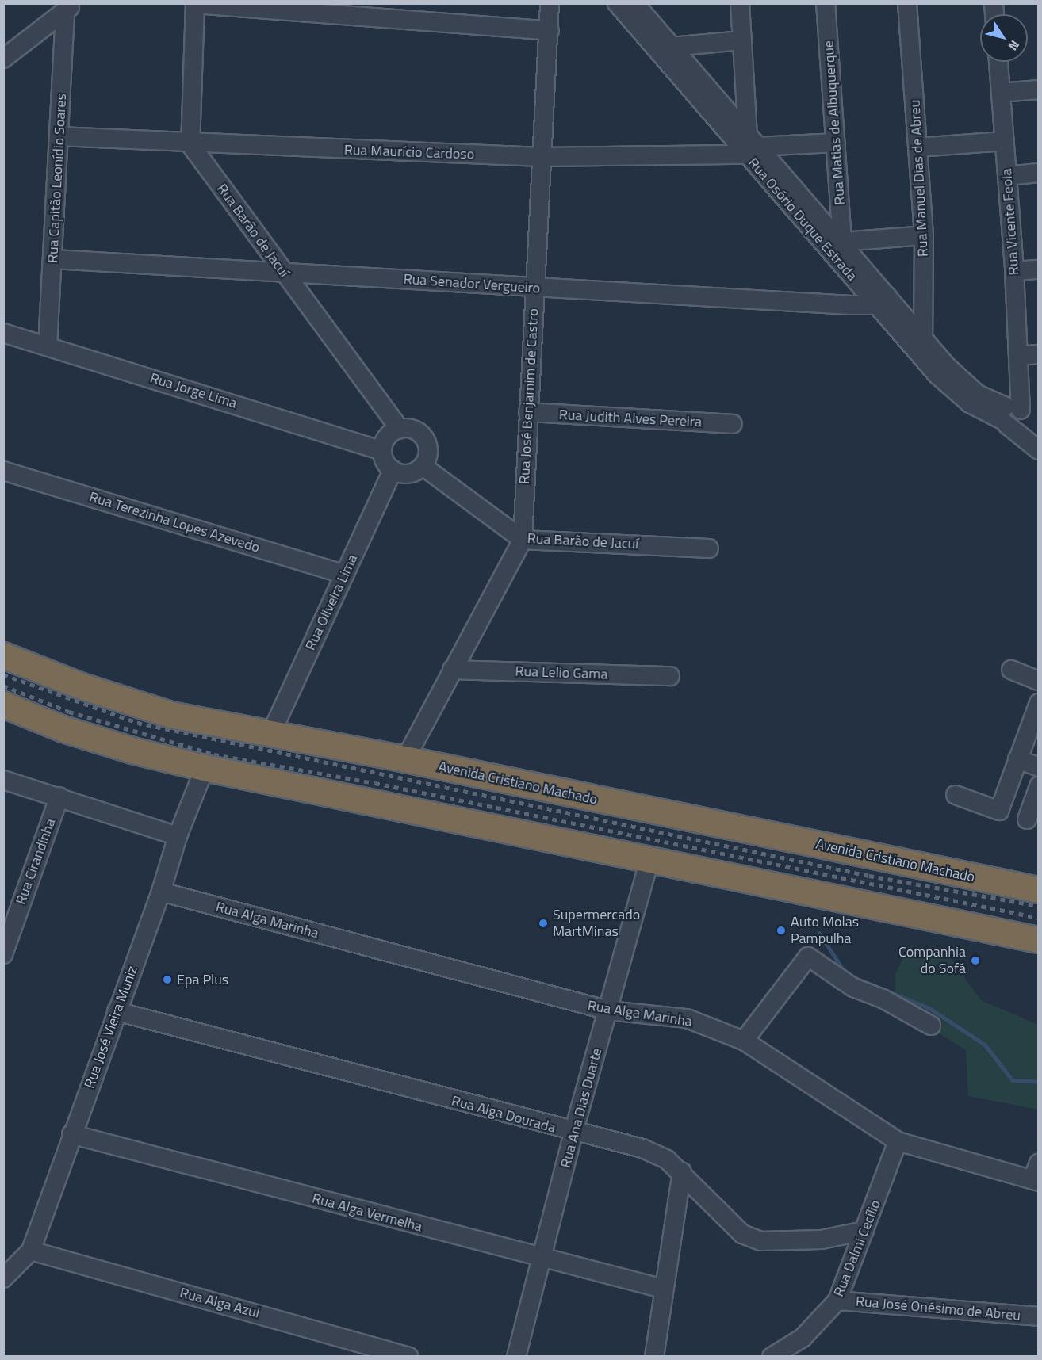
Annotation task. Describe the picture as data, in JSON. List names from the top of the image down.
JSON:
{
  "streets": {
    "highway": ["Avenida Cristiano Machado"],
    "street": [
      "Rua Matias de Albuquerque",
      "Rua Maurício Cardoso",
      "Rua Capitão Leonídio Soares",
      "Rua Manuel Dias de Abreu",
      "Rua Osório Duque Estrada",
      "Rua Vicente Feola",
      "Rua Barão de Jacuí",
      "Rua Senador Vergueiro",
      "Rua Jorge Lima",
      "Rua José Benjamim de Castro",
      "Rua Judith Alves Pereira",
      "Rua Terezinha Lopes Azevedo",
      "Rua Oliveira Lima",
      "Rua Lelio Gama",
      "Rua Cirandinha",
      "Rua Alga Marinha",
      "Rua José Vieira Muniz",
      "Rua Ana Dias Duarte",
      "Rua Alga Dourada",
      "Rua Alga Vermelha",
      "Rua Dalmi Cecílio",
      "Rua Alga Azul",
      "Rua José Onésimo de Abreu"
    ]
  },
  "crossings": [
    ["Rua Matias de Albuquerque", "Rua Maurício Cardoso"],
    ["Rua Matias de Albuquerque", "Rua Osório Duque Estrada"],
    ["Rua Maurício Cardoso", "Rua Capitão Leonídio Soares"],
    ["Rua Maurício Cardoso", "Rua Osório Duque Estrada"],
    ["Rua Maurício Cardoso", "Rua Barão de Jacuí"],
    ["Rua Maurício Cardoso", "Rua José Benjamim de Castro"],
    ["Rua Capitão Leonídio Soares", "Rua Senador Vergueiro"],
    ["Rua Capitão Leonídio Soares", "Rua Jorge Lima"],
    ["Rua Manuel Dias de Abreu", "Rua Osório Duque Estrada"],
    ["Rua Osório Duque Estrada", "Rua Vicente Feola"],
    ["Rua Osório Duque Estrada", "Rua Senador Vergueiro"],
    ["Rua Barão de Jacuí", "Rua Senador Vergueiro"],
    ["Rua Barão de Jacuí", "Rua Jorge Lima"],
    ["Rua Barão de Jacuí", "Rua José Benjamim de Castro"],
    ["Rua Barão de Jacuí", "Rua Oliveira Lima"],
    ["Rua Senador Vergueiro", "Rua José Benjamim de Castro"],
    ["Rua Jorge Lima", "Rua Oliveira Lima"],
    ["Rua José Benjamim de Castro", "Rua Judith Alves Pereira"],
    ["Rua José Benjamim de Castro", "Rua Lelio Gama"],
    ["Rua José Benjamim de Castro", "Avenida Cristiano Machado"],
    ["Rua Terezinha Lopes Azevedo", "Rua Oliveira Lima"],
    ["Rua Oliveira Lima", "Avenida Cristiano Machado"],
    ["Rua Alga Marinha", "Rua José Vieira Muniz"],
    ["Rua Alga Marinha", "Rua Ana Dias Duarte"],
    ["Rua Alga Marinha", "Rua Dalmi Cecílio"],
    ["Rua José Vieira Muniz", "Rua Alga Dourada"],
    ["Rua José Vieira Muniz", "Rua Alga Vermelha"],
    ["Rua José Vieira Muniz", "Rua Alga Azul"],
    ["Rua Ana Dias Duarte", "Rua Alga Dourada"],
    ["Rua Ana Dias Duarte", "Rua Alga Vermelha"],
    ["Rua Alga Dourada", "Rua Dalmi Cecílio"],
    ["Rua Dalmi Cecílio", "Rua José Onésimo de Abreu"]
  ],
  "places": [
    "Supermercado MartMinas",
    "Auto Molas Pampulha",
    "Companhia do Sofá",
    "Epa Plus"
  ],
  "north": "bottom right"
}
